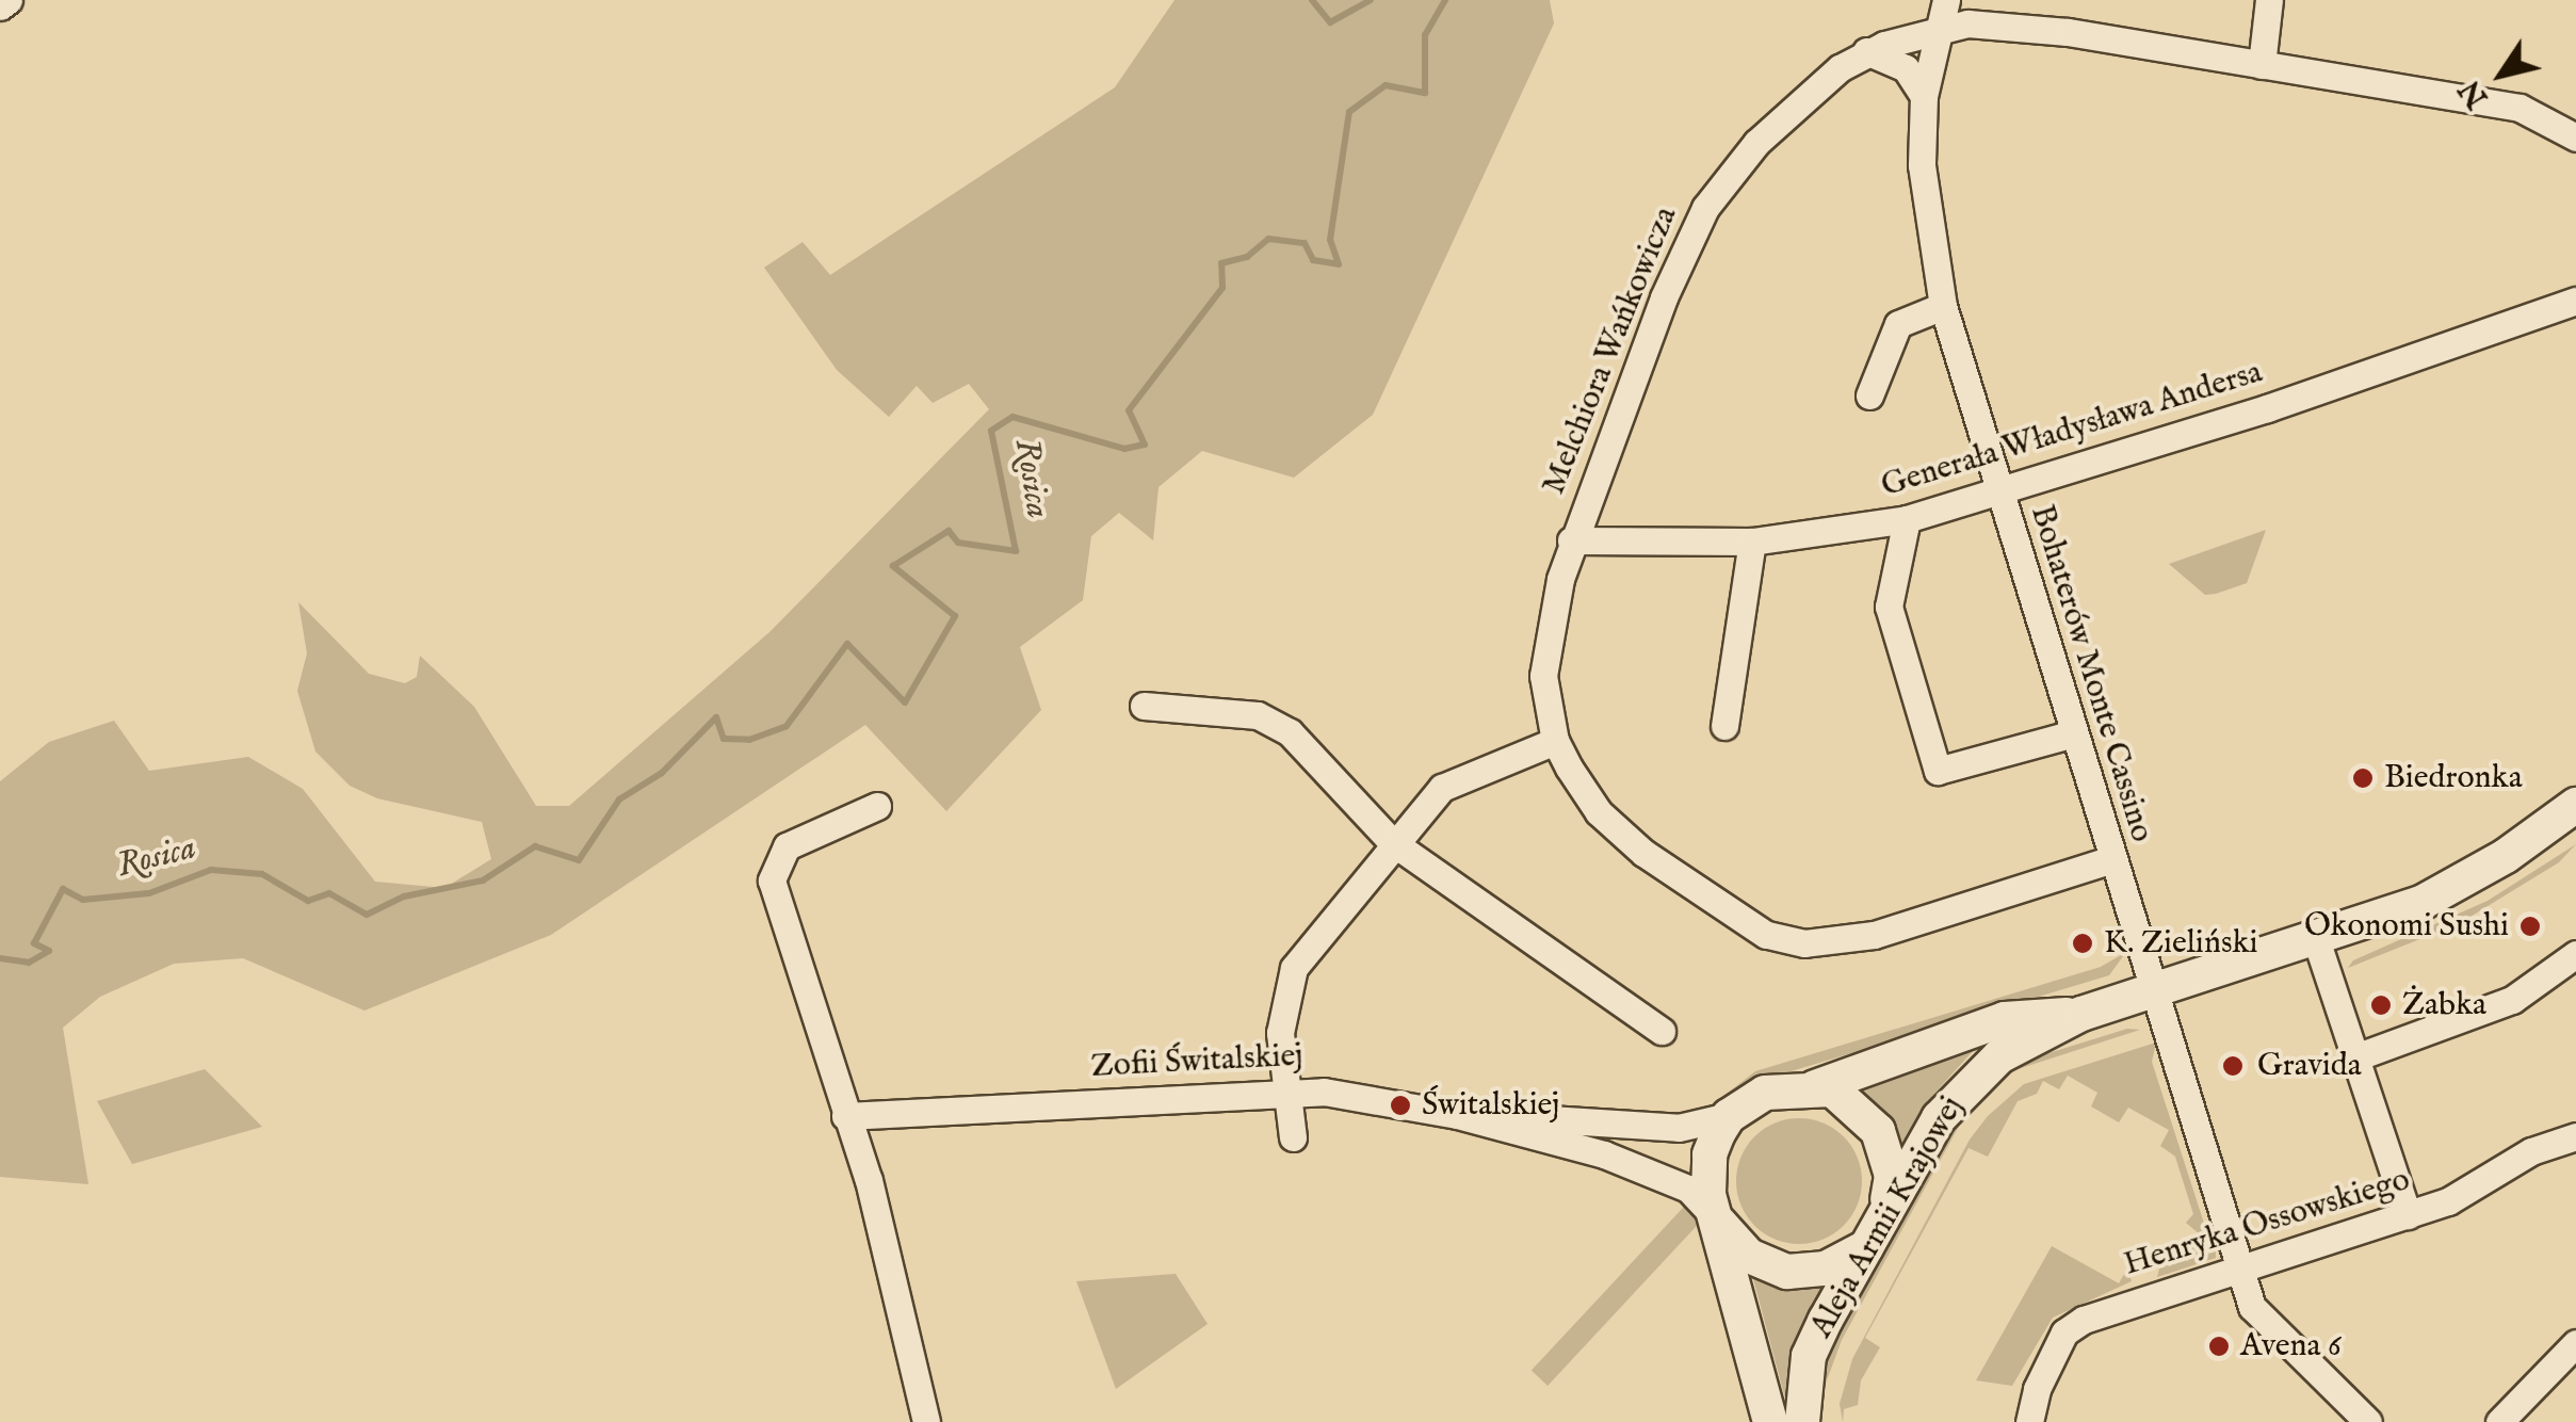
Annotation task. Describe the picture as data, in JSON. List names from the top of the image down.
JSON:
{
  "streets": {
    "street": [
      "Melchiora Wańkowicza",
      "Generała Władysława Andersa",
      "Bohaterów Monte Cassino",
      "Zofii Świtalskiej",
      "Aleja Armii Krajowej",
      "Henryka Ossowskiego"
    ]
  },
  "crossings": [
    ["Melchiora Wańkowicza", "Generała Władysława Andersa"],
    ["Melchiora Wańkowicza", "Bohaterów Monte Cassino"],
    ["Generała Władysława Andersa", "Bohaterów Monte Cassino"],
    ["Bohaterów Monte Cassino", "Aleja Armii Krajowej"],
    ["Bohaterów Monte Cassino", "Henryka Ossowskiego"],
    ["Zofii Świtalskiej", "Aleja Armii Krajowej"]
  ],
  "water": ["Rosica"],
  "places": [
    "Biedronka",
    "Okonomi Sushi",
    "K. Zieliński",
    "Żabka",
    "Gravida",
    "Świtalskiej",
    "Avena 6"
  ],
  "north": "bottom left"
}
